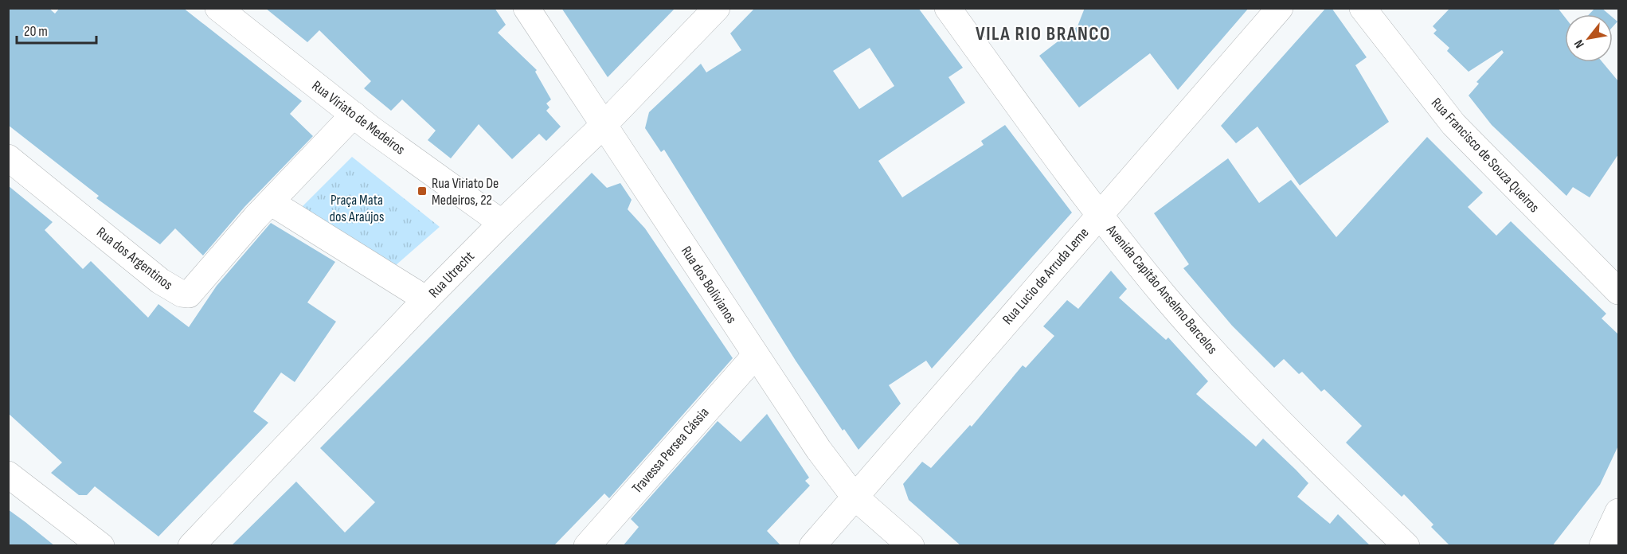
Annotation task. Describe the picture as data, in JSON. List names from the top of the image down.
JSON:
{
  "streets": {
    "street": [
      "Rua Viriato de Medeiros",
      "Rua Francisco de Souza Queiros",
      "Rua dos Argentinos",
      "Rua Utrecht",
      "Rua Lucio de Arruda Leme",
      "Rua dos Bolivianos",
      "Avenida Capitão Anselmo Barcelos",
      "Travessa Persea Cássia"
    ]
  },
  "crossings": [
    ["Rua Viriato de Medeiros", "Rua Utrecht"],
    ["Rua Utrecht", "Rua dos Bolivianos"],
    ["Rua Lucio de Arruda Leme", "Rua dos Bolivianos"],
    ["Rua Lucio de Arruda Leme", "Avenida Capitão Anselmo Barcelos"],
    ["Rua dos Bolivianos", "Travessa Persea Cássia"]
  ],
  "districts": ["VILA RIO BRANCO"],
  "parks": ["Praça Mata dos Araújos"],
  "places": {
    "transit": ["Rua Viriato De Medeiros, 22"]
  },
  "scale_bar": "20 m",
  "north": "bottom left"
}
